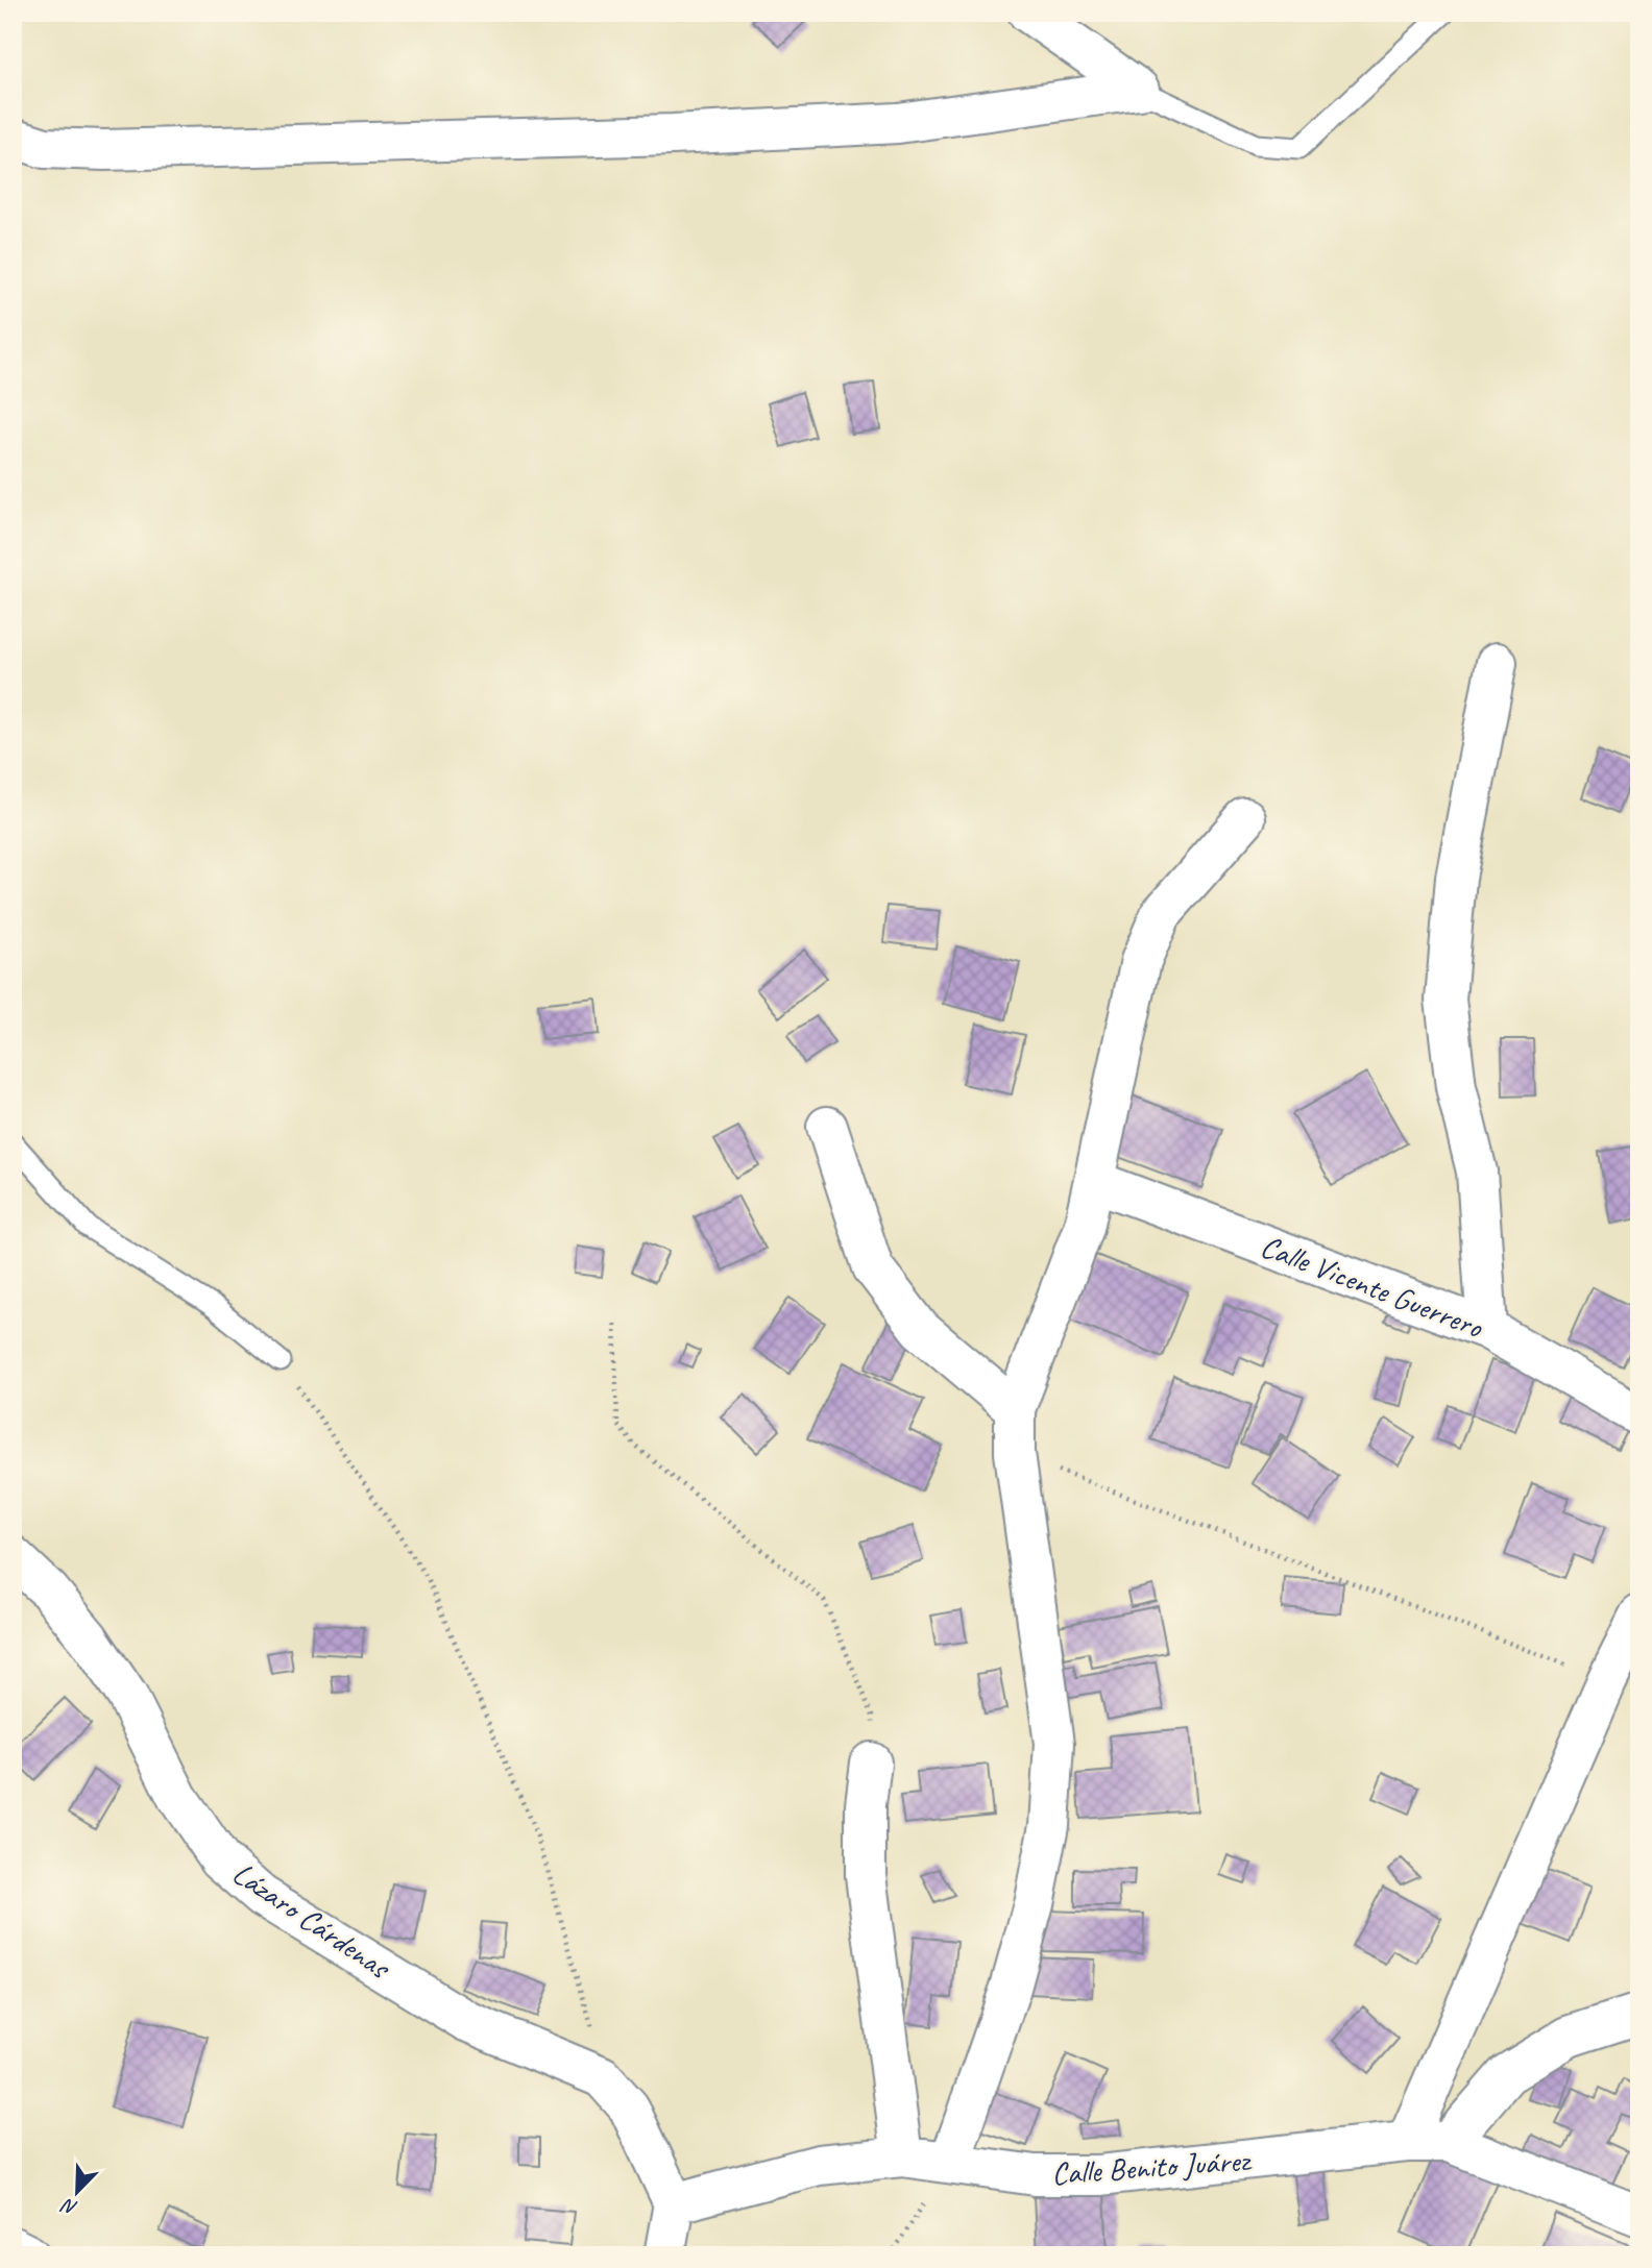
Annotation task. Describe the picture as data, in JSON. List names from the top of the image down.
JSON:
{
  "streets": {
    "street": ["Calle Vicente Guerrero", "Lázaro Cárdenas", "Calle Benito Juárez"]
  },
  "crossings": [
    ["Lázaro Cárdenas", "Calle Benito Juárez"]
  ],
  "north": "bottom left"
}
